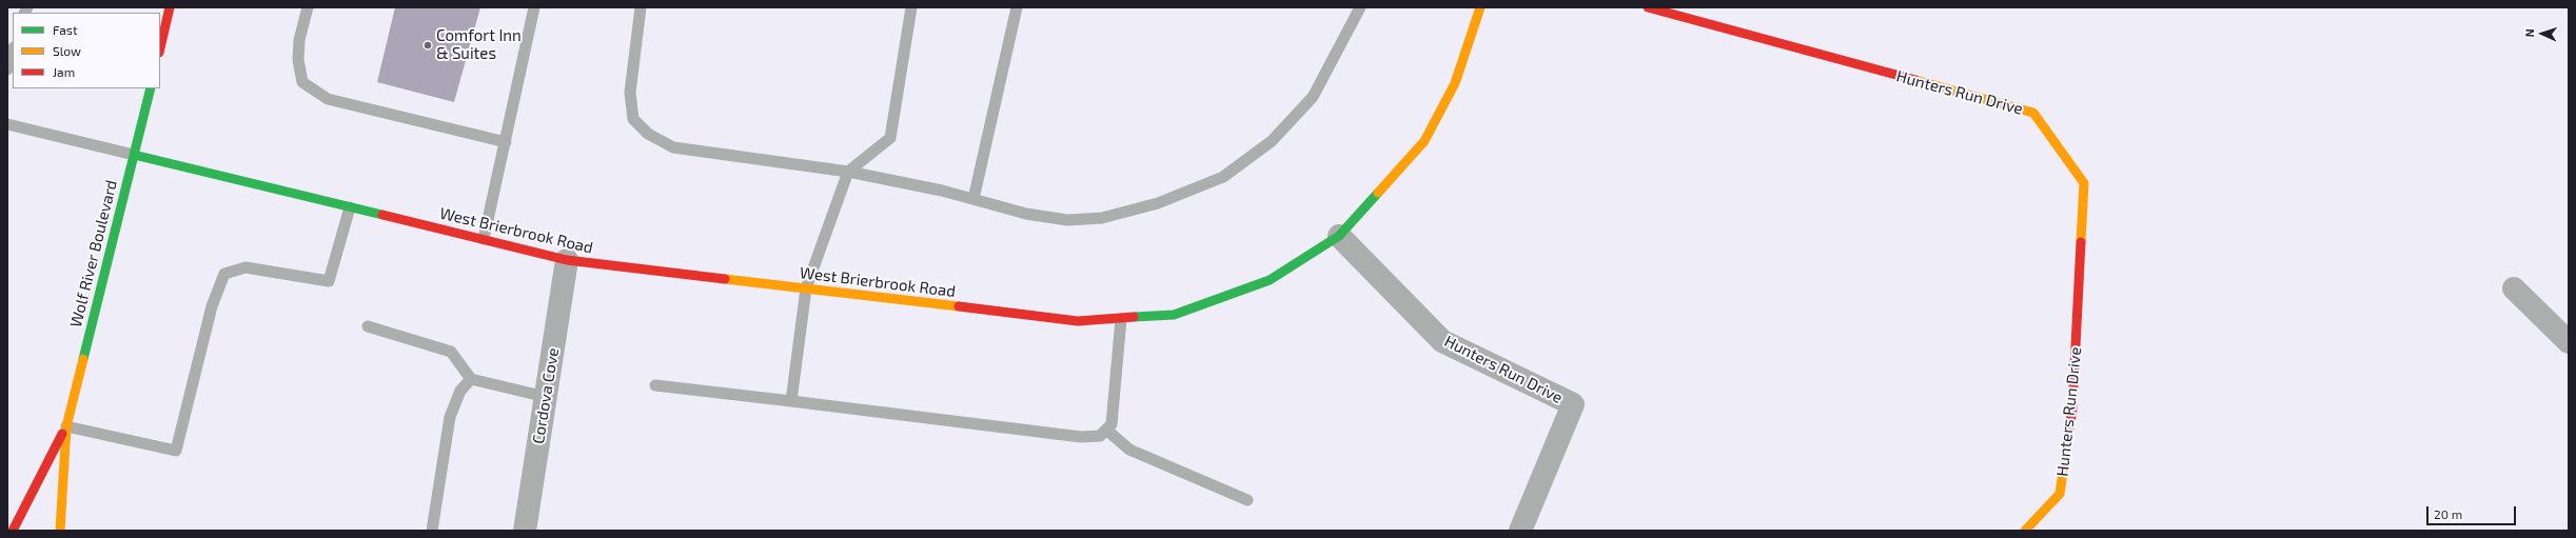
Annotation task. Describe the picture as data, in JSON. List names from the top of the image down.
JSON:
{
  "streets": {
    "street": [
      "Hunters Run Drive",
      "West Brierbrook Road",
      "Wolf River Boulevard",
      "Cordova Cove"
    ]
  },
  "crossings": [
    ["Hunters Run Drive", "West Brierbrook Road"],
    ["West Brierbrook Road", "Wolf River Boulevard"],
    ["West Brierbrook Road", "Cordova Cove"]
  ],
  "places": ["Comfort Inn & Suites"],
  "legend": ["Fast", "Slow", "Jam"],
  "scale_bar": "20 m",
  "north": "left"
}
